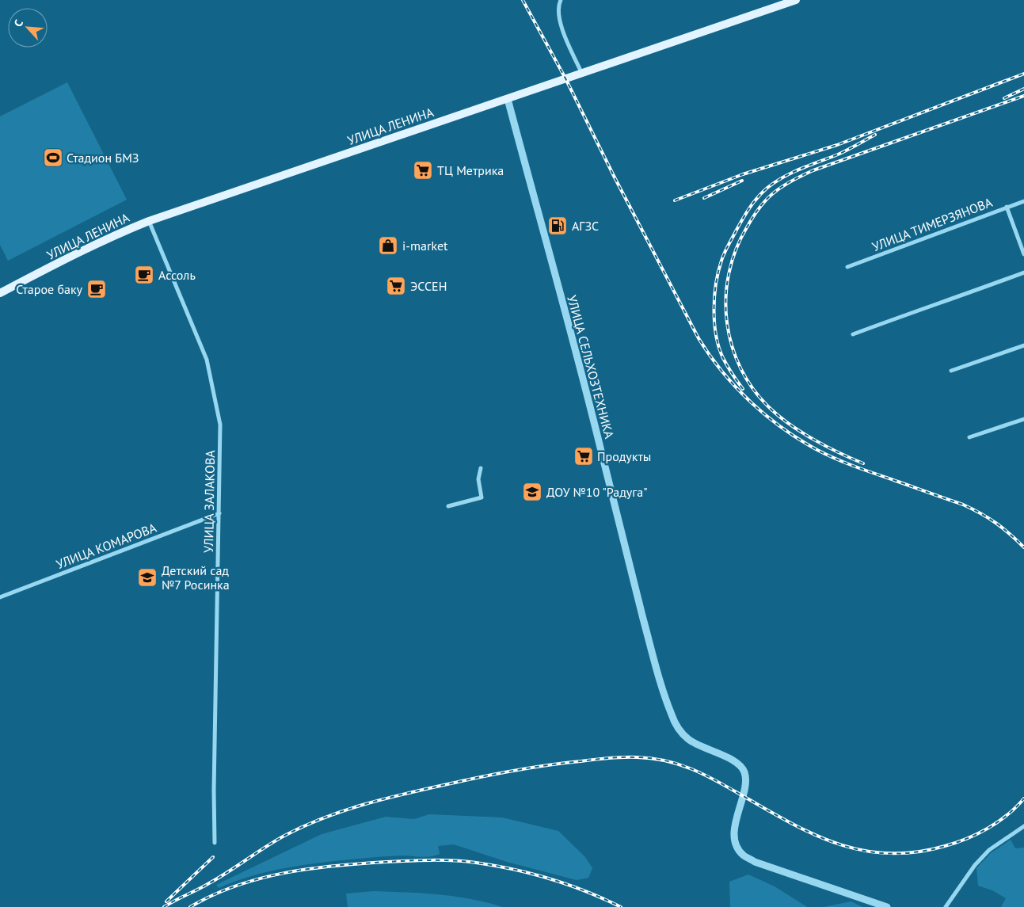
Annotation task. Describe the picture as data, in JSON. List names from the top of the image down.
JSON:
{
  "streets": {
    "main road": ["УЛИЦА ЛЕНИНА"],
    "street": [
      "УЛИЦА ТИМЕРЗЯНОВА",
      "УЛИЦА СЕЛЬХОЗТЕХНИКА",
      "УЛИЦА ЗАЛАКОВА",
      "УЛИЦА КОМАРОВА"
    ]
  },
  "crossings": [
    ["УЛИЦА ЛЕНИНА", "УЛИЦА СЕЛЬХОЗТЕХНИКА"],
    ["УЛИЦА ЛЕНИНА", "УЛИЦА ЗАЛАКОВА"],
    ["УЛИЦА ЗАЛАКОВА", "УЛИЦА КОМАРОВА"]
  ],
  "places": {
    "sports": ["Стадион БМЗ"],
    "supermarket": ["ТЦ Метрика", "ЭССЕН", "Продукты"],
    "fuel station": ["АГЗС"],
    "shop": ["i-market"],
    "cafe": ["Ассоль", "Старое баку"],
    "school or university": ["ДОУ №10 \"Радуга\"", "Детский сад №7 Росинка"]
  },
  "north": "top left"
}
